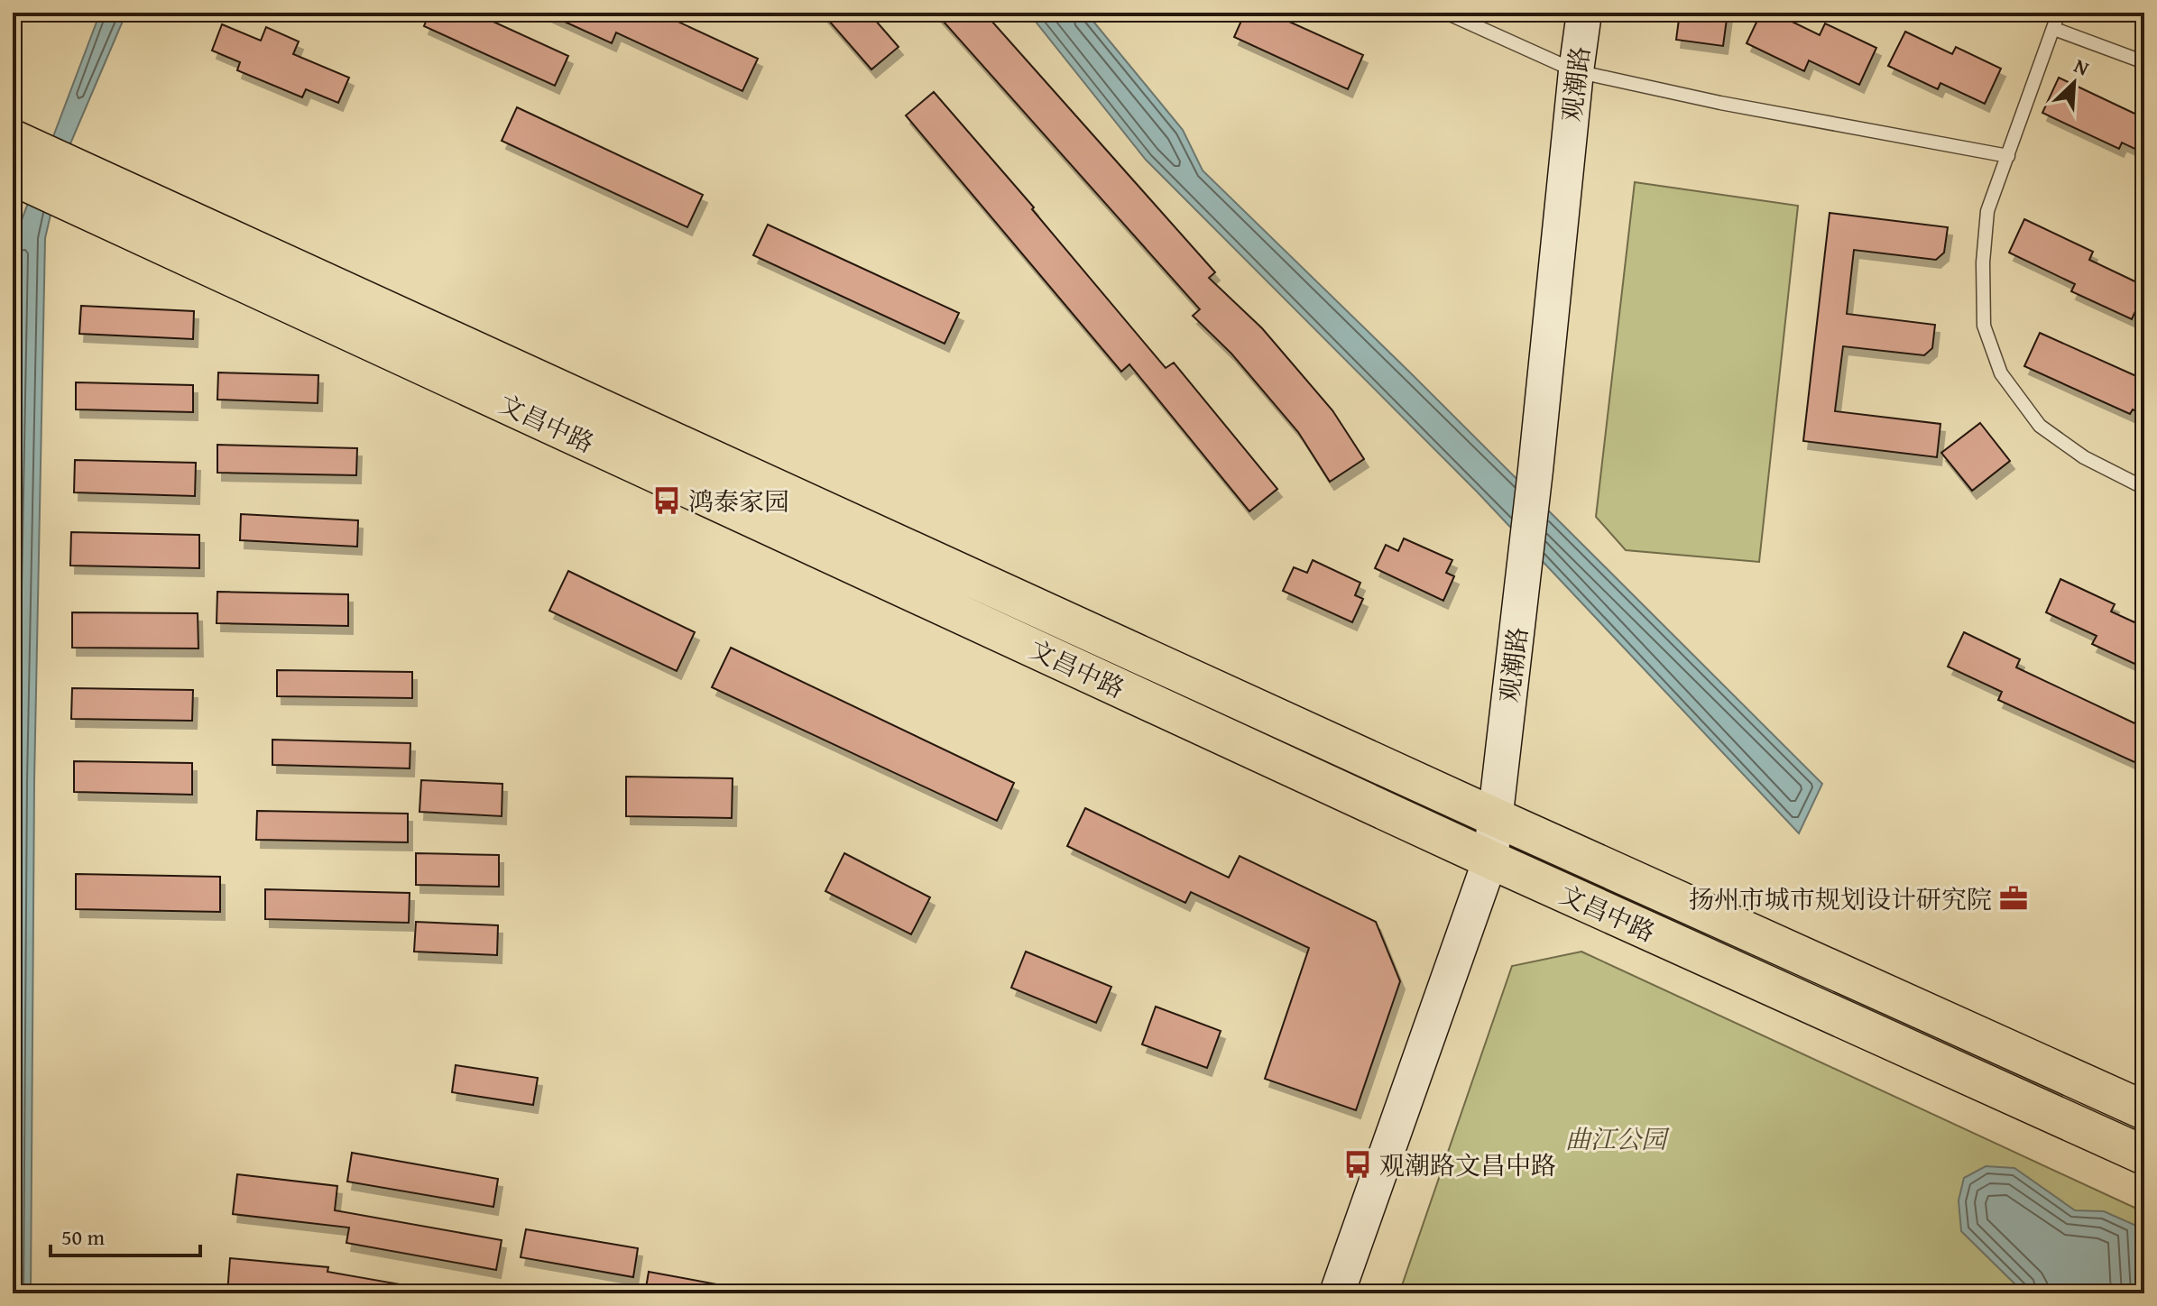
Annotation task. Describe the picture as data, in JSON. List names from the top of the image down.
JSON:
{
  "streets": {
    "main road": ["文昌中路"],
    "street": ["观潮路"]
  },
  "crossings": [
    ["观潮路", "文昌中路"]
  ],
  "parks": ["曲江公园"],
  "places": {
    "bus stop": ["鸿泰家园", "观潮路文昌中路"],
    "office": ["扬州市城市规划设计研究院"]
  },
  "scale_bar": "50 m",
  "north": "top right"
}
